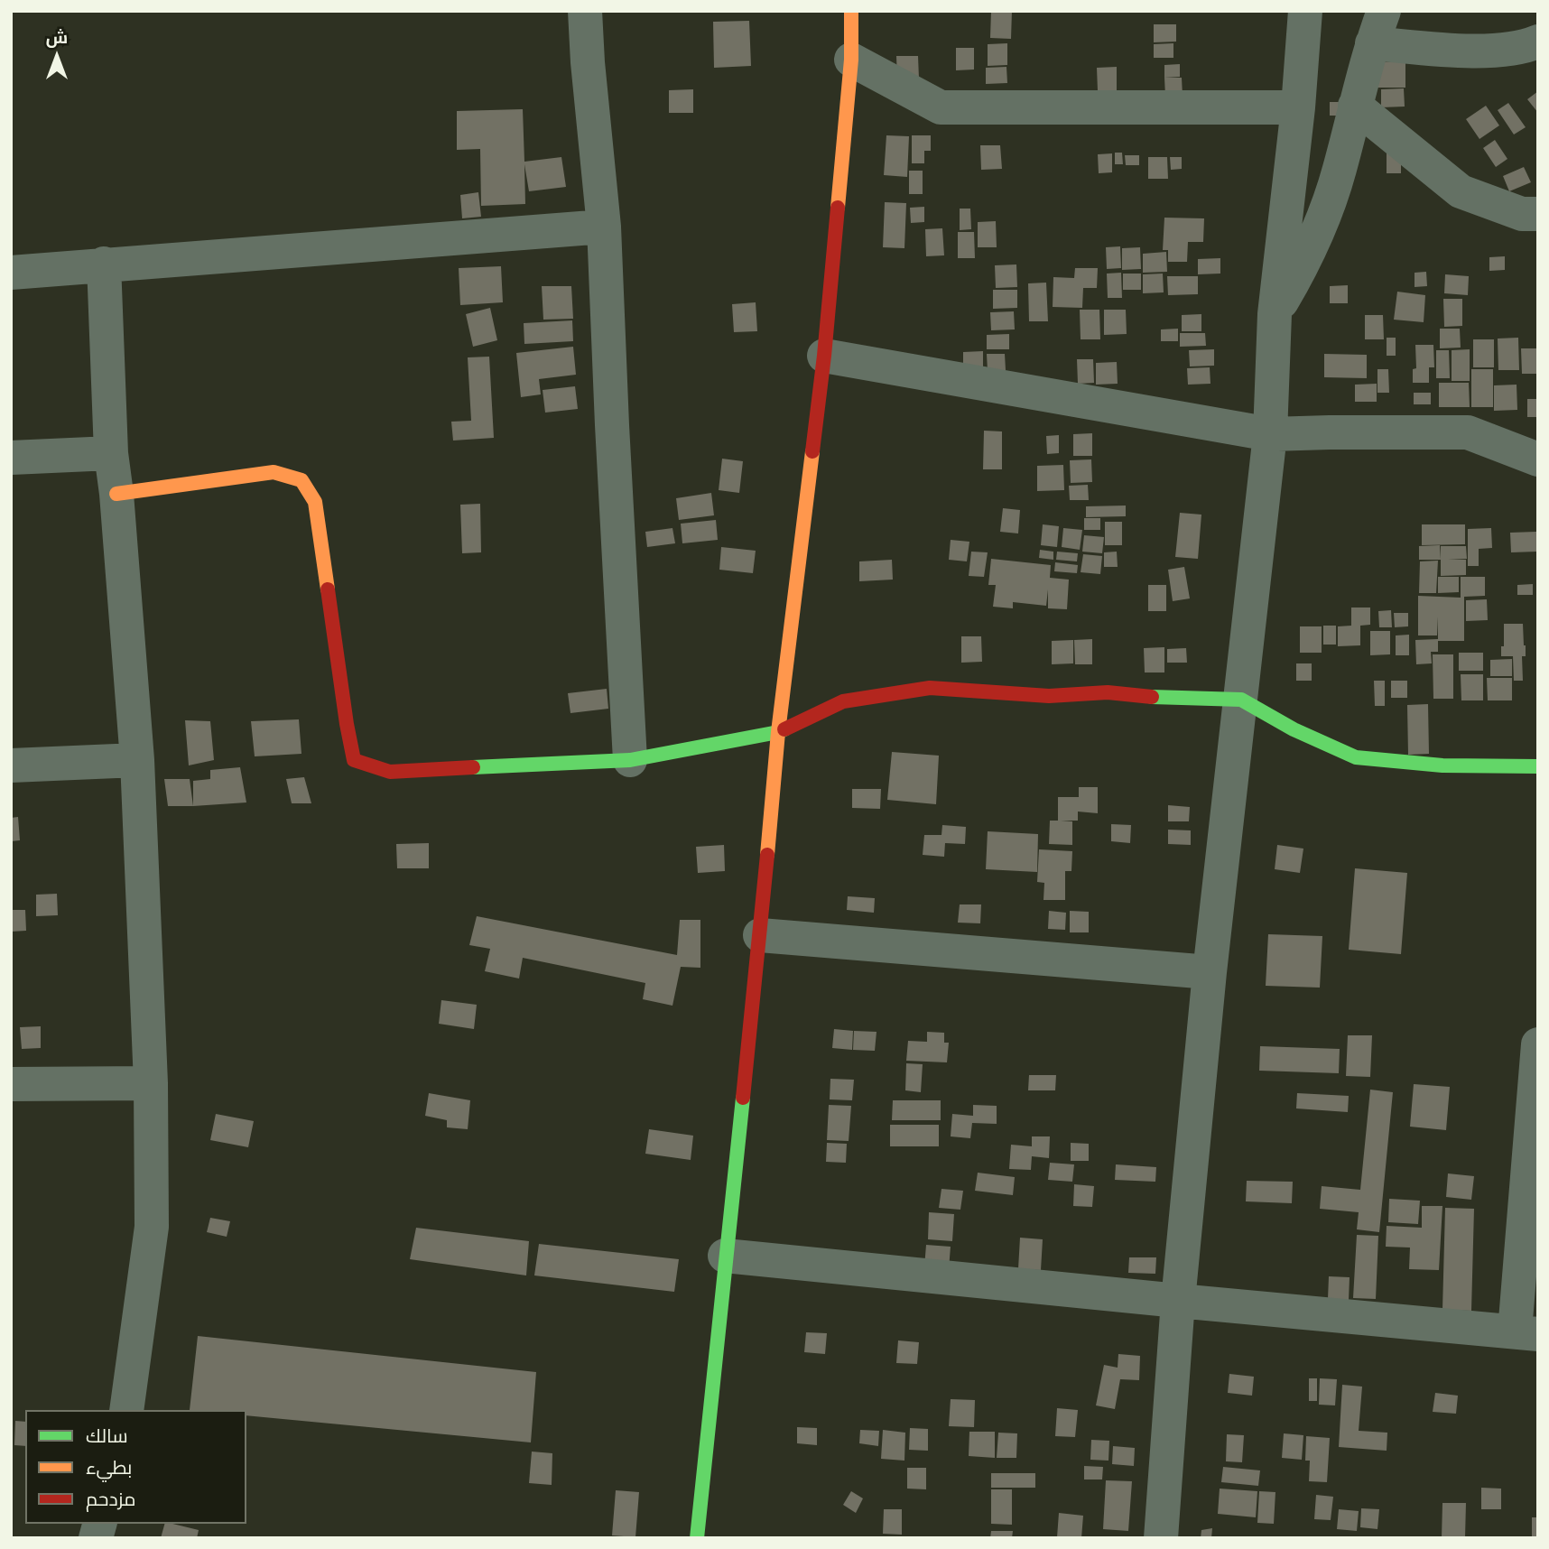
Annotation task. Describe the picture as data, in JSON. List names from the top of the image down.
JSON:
{
  "legend": ["سالك", "بطيء", "مزدحم"],
  "north": "top"
}
